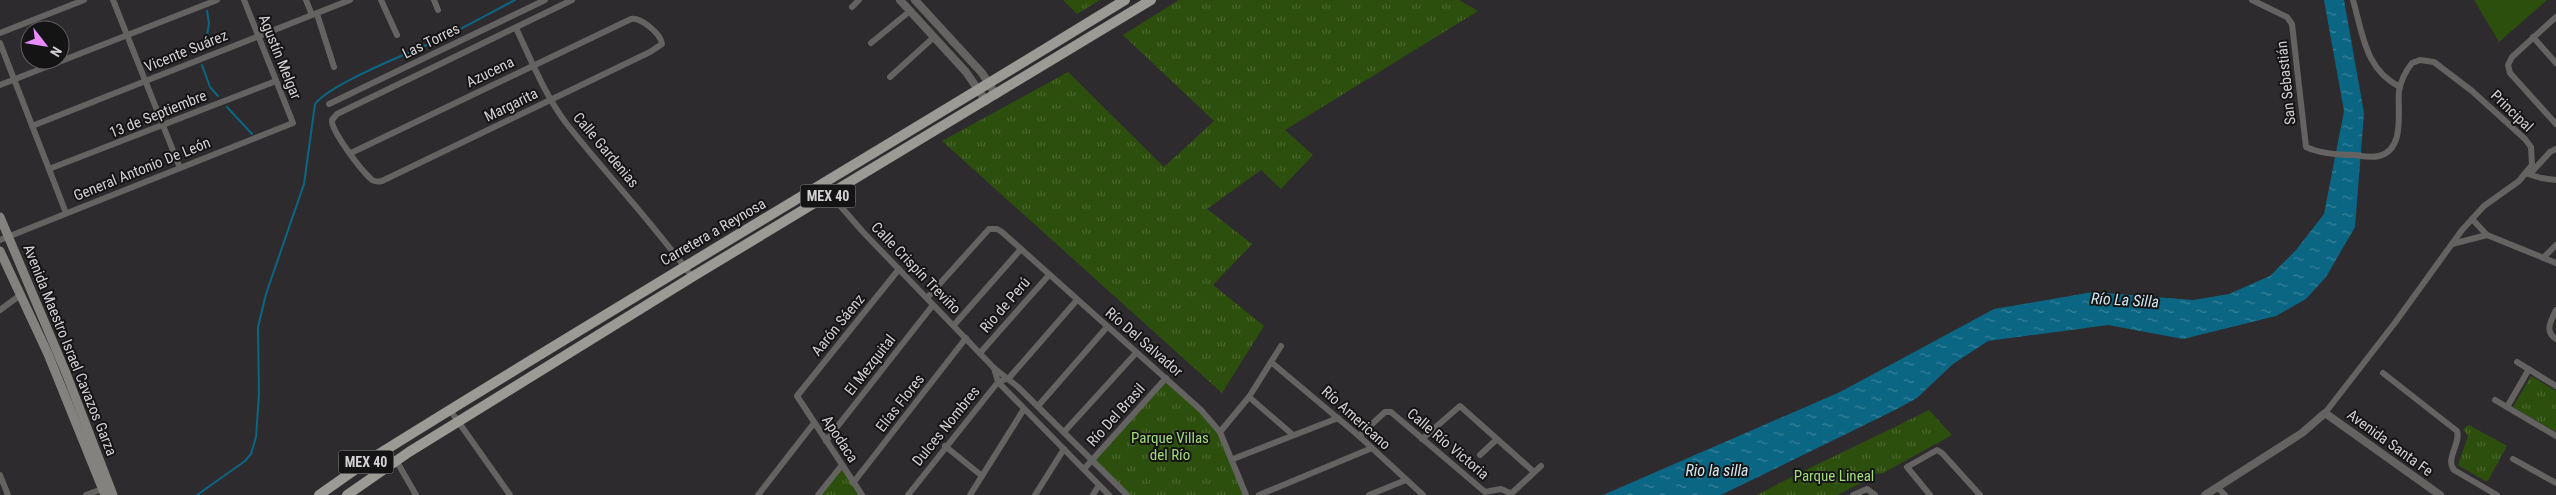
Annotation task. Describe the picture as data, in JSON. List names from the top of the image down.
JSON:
{
  "streets": {
    "main road": ["MEX 40", "Carretera a Reynosa", "Avenida Maestro Israel Cavazos Garza"],
    "street": [
      "Las Torres",
      "Vicente Suárez",
      "Agustín Melgar",
      "Azucena",
      "San Sebastián",
      "Margarita",
      "Principal",
      "13 de Septiembre",
      "Calle Gardenias",
      "General Antonio De León",
      "Calle Crispín Treviño",
      "Rio de Perú",
      "Aarón Sáenz",
      "Río Del Salvador",
      "El Mezquital",
      "Elías Flores",
      "Río Del Brasil",
      "Río Americano",
      "Dulces Nombres",
      "Apodaca",
      "Avenida Santa Fe",
      "Calle Río Victoria"
    ]
  },
  "crossings": [
    ["Vicente Suárez", "Agustín Melgar"],
    ["Agustín Melgar", "13 de Septiembre"],
    ["Agustín Melgar", "General Antonio De León"],
    ["Azucena", "Margarita"],
    ["Azucena", "Calle Gardenias"],
    ["San Sebastián", "Principal"],
    ["Margarita", "Calle Gardenias"],
    ["Calle Gardenias", "Carretera a Reynosa"],
    ["General Antonio De León", "Avenida Maestro Israel Cavazos Garza"],
    ["Carretera a Reynosa", "Calle Crispín Treviño"],
    ["Calle Crispín Treviño", "Rio de Perú"],
    ["Calle Crispín Treviño", "Aarón Sáenz"],
    ["Calle Crispín Treviño", "Río Del Salvador"],
    ["Calle Crispín Treviño", "El Mezquital"],
    ["Calle Crispín Treviño", "Elías Flores"],
    ["Calle Crispín Treviño", "Río Del Brasil"],
    ["Calle Crispín Treviño", "Dulces Nombres"],
    ["Rio de Perú", "Río Del Salvador"],
    ["Aarón Sáenz", "Apodaca"],
    ["Río Del Salvador", "Río Del Brasil"],
    ["El Mezquital", "Apodaca"],
    ["Elías Flores", "Apodaca"],
    ["Río Americano", "Calle Río Victoria"]
  ],
  "water": ["Río La Silla", "Rio la silla"],
  "parks": ["Parque Villas del Río", "Parque Lineal"],
  "north": "bottom right"
}
